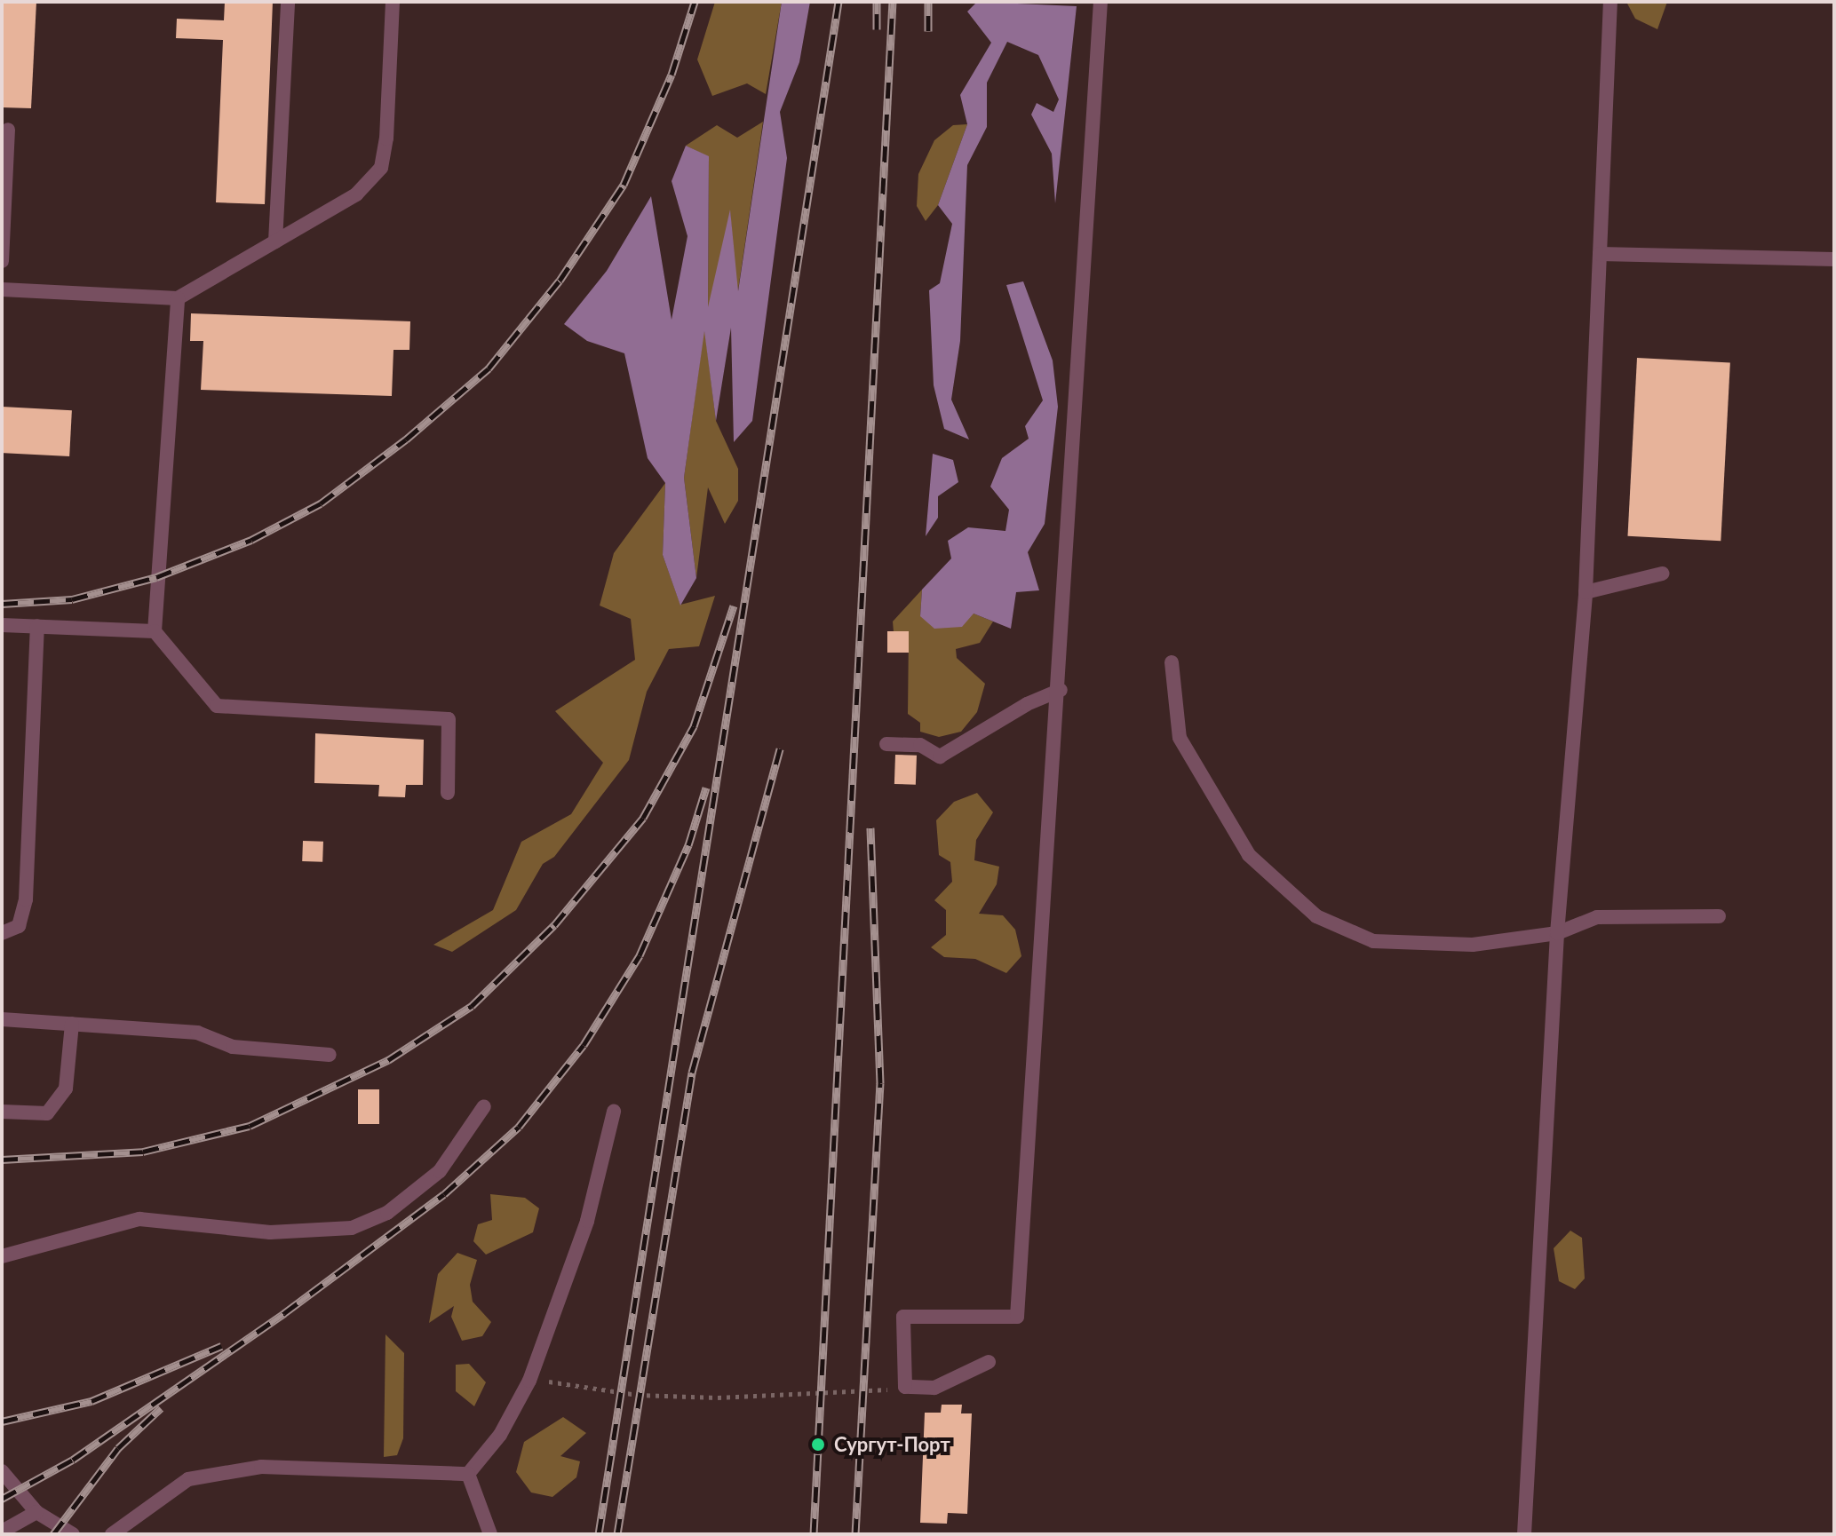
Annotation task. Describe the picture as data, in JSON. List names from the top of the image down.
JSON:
{
  "places": ["Сургут-Порт"]
}
